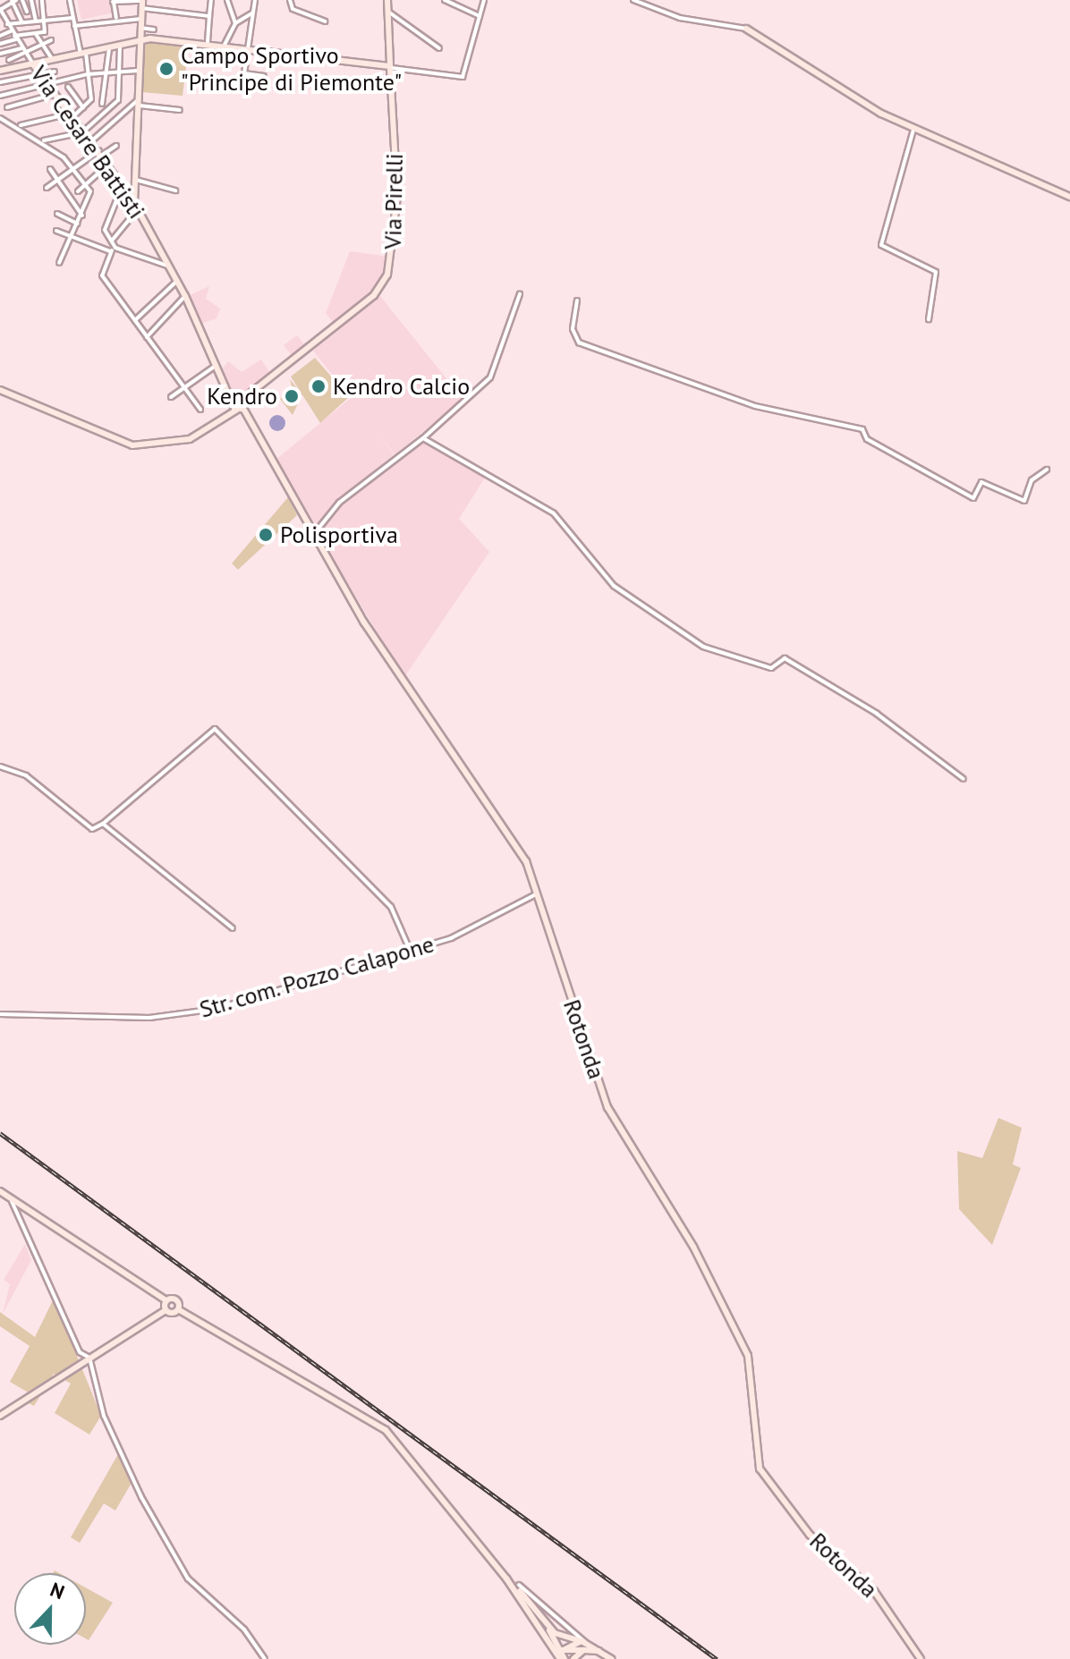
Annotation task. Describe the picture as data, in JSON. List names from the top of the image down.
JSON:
{
  "streets": {
    "main road": ["Via Cesare Battisti", "Via Pirelli", "Rotonda"],
    "street": ["Str. com. Pozzo Calapone"]
  },
  "crossings": [
    ["Via Cesare Battisti", "Via Pirelli"],
    ["Via Cesare Battisti", "Rotonda"],
    ["Str. com. Pozzo Calapone", "Rotonda"]
  ],
  "places": [
    "Campo Sportivo \"Principe di Piemonte\"",
    "Kendro Calcio",
    "Kendro",
    "Polisportiva"
  ],
  "north": "top"
}
